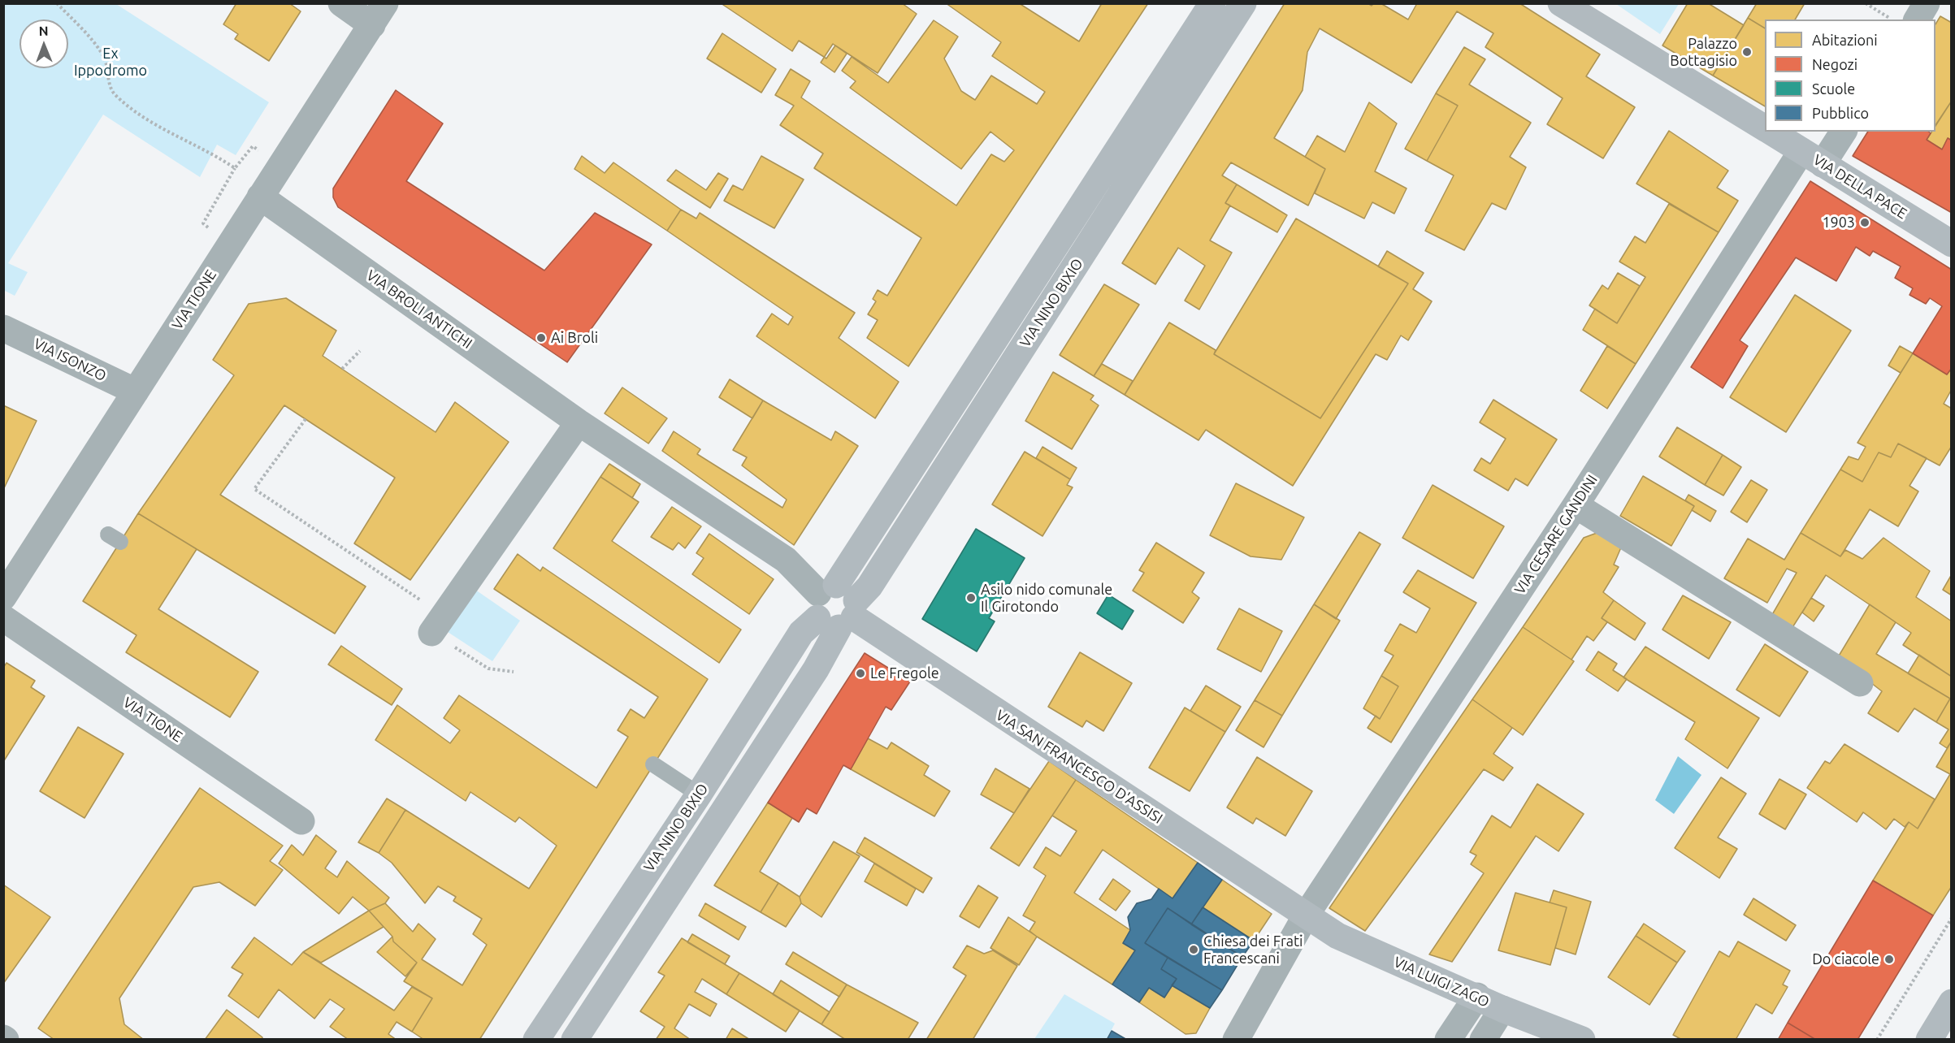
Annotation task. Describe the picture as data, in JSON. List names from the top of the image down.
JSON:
{
  "streets": {
    "street": [
      "VIA DELLA PACE",
      "VIA TIONE",
      "VIA NINO BIXIO",
      "VIA BROLI ANTICHI",
      "VIA ISONZO",
      "VIA CESARE GANDINI",
      "VIA SAN FRANCESCO D'ASSISI",
      "VIA LUIGI ZAGO"
    ]
  },
  "crossings": [
    ["VIA DELLA PACE", "VIA CESARE GANDINI"],
    ["VIA TIONE", "VIA BROLI ANTICHI"],
    ["VIA TIONE", "VIA ISONZO"],
    ["VIA NINO BIXIO", "VIA BROLI ANTICHI"],
    ["VIA NINO BIXIO", "VIA SAN FRANCESCO D'ASSISI"],
    ["VIA BROLI ANTICHI", "VIA SAN FRANCESCO D'ASSISI"],
    ["VIA CESARE GANDINI", "VIA SAN FRANCESCO D'ASSISI"],
    ["VIA CESARE GANDINI", "VIA LUIGI ZAGO"],
    ["VIA SAN FRANCESCO D'ASSISI", "VIA LUIGI ZAGO"]
  ],
  "parks": ["Ex Ippodromo"],
  "places": [
    "Palazzo Bottagisio",
    "1903",
    "Ai Broli",
    "Asilo nido comunale Il Girotondo",
    "Le Fregole",
    "Chiesa dei Frati Francescani",
    "Do ciacole"
  ],
  "legend": [
    "Abitazioni",
    "Negozi",
    "Scuole",
    "Pubblico"
  ],
  "north": "top"
}
